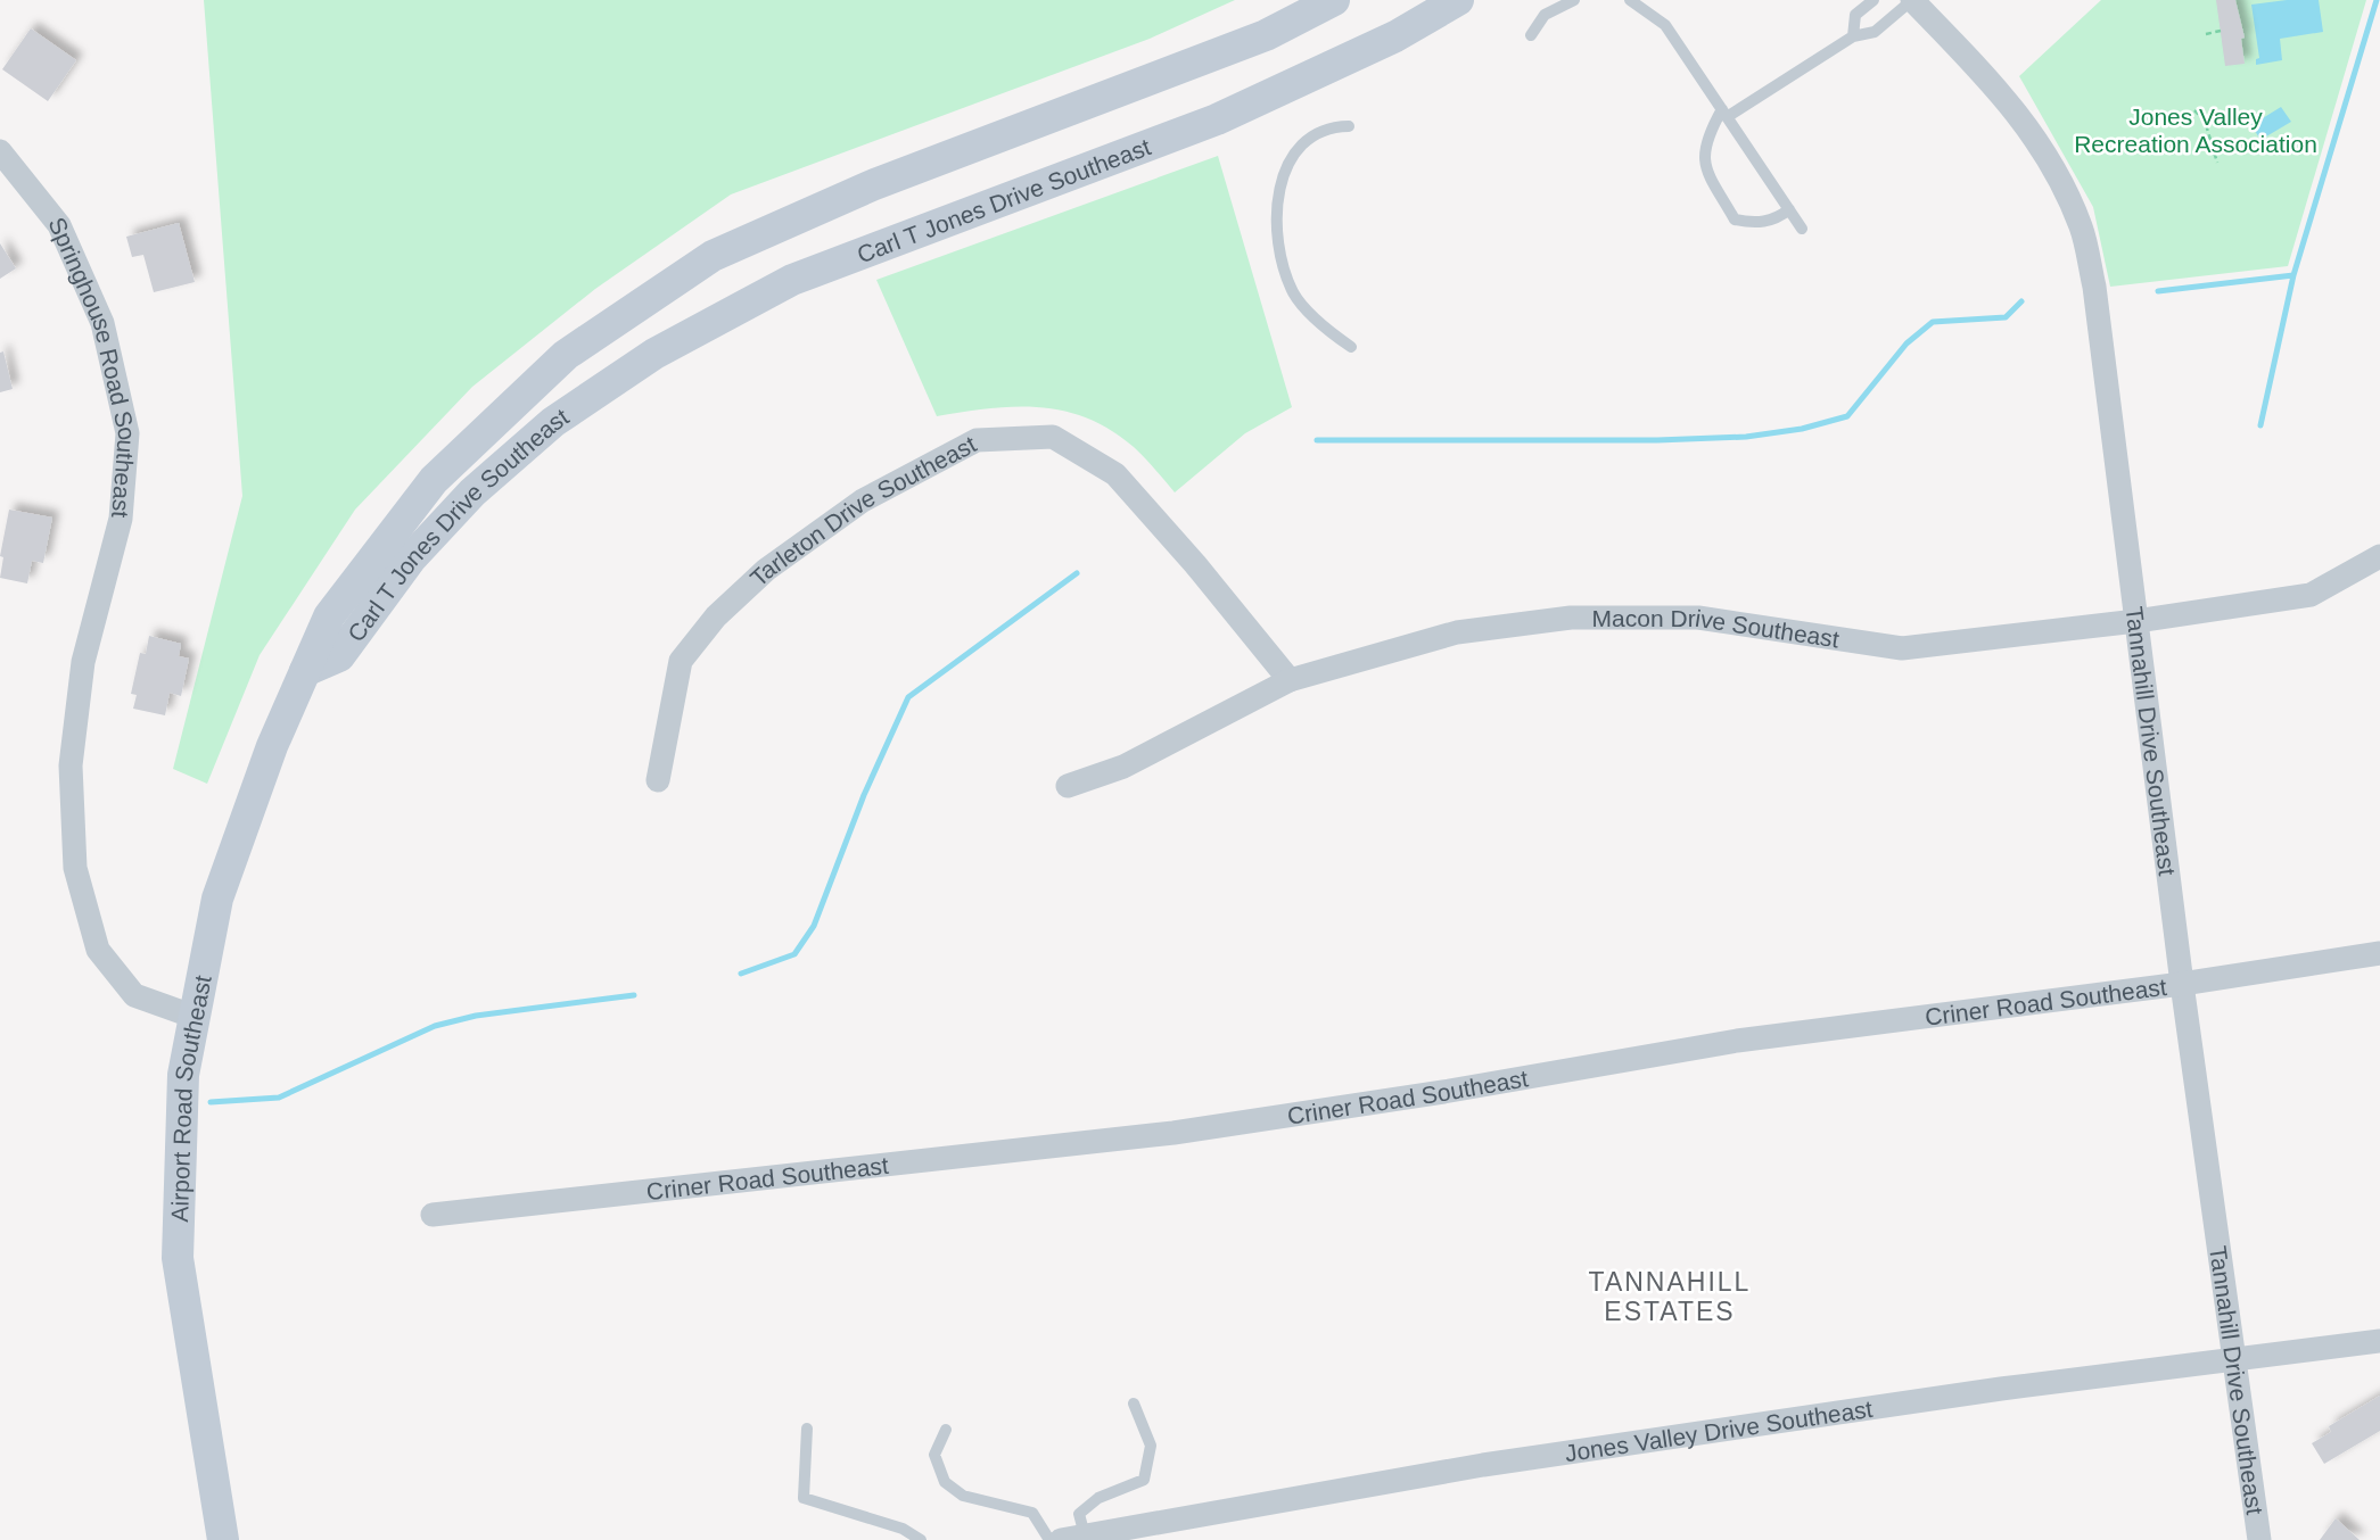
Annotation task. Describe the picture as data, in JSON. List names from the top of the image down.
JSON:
{
  "streets": {
    "main road": ["Carl T Jones Drive Southeast", "Airport Road Southeast"],
    "street": [
      "Springhouse Road Southeast",
      "Tarleton Drive Southeast",
      "Macon Drive Southeast",
      "Tannahill Drive Southeast",
      "Criner Road Southeast",
      "Jones Valley Drive Southeast"
    ]
  },
  "crossings": [
    ["Carl T Jones Drive Southeast", "Airport Road Southeast"],
    ["Springhouse Road Southeast", "Airport Road Southeast"],
    ["Tarleton Drive Southeast", "Macon Drive Southeast"],
    ["Macon Drive Southeast", "Tannahill Drive Southeast"],
    ["Tannahill Drive Southeast", "Criner Road Southeast"],
    ["Tannahill Drive Southeast", "Jones Valley Drive Southeast"]
  ],
  "districts": ["TANNAHILL ESTATES"],
  "parks": ["Jones Valley Recreation Association"]
}
